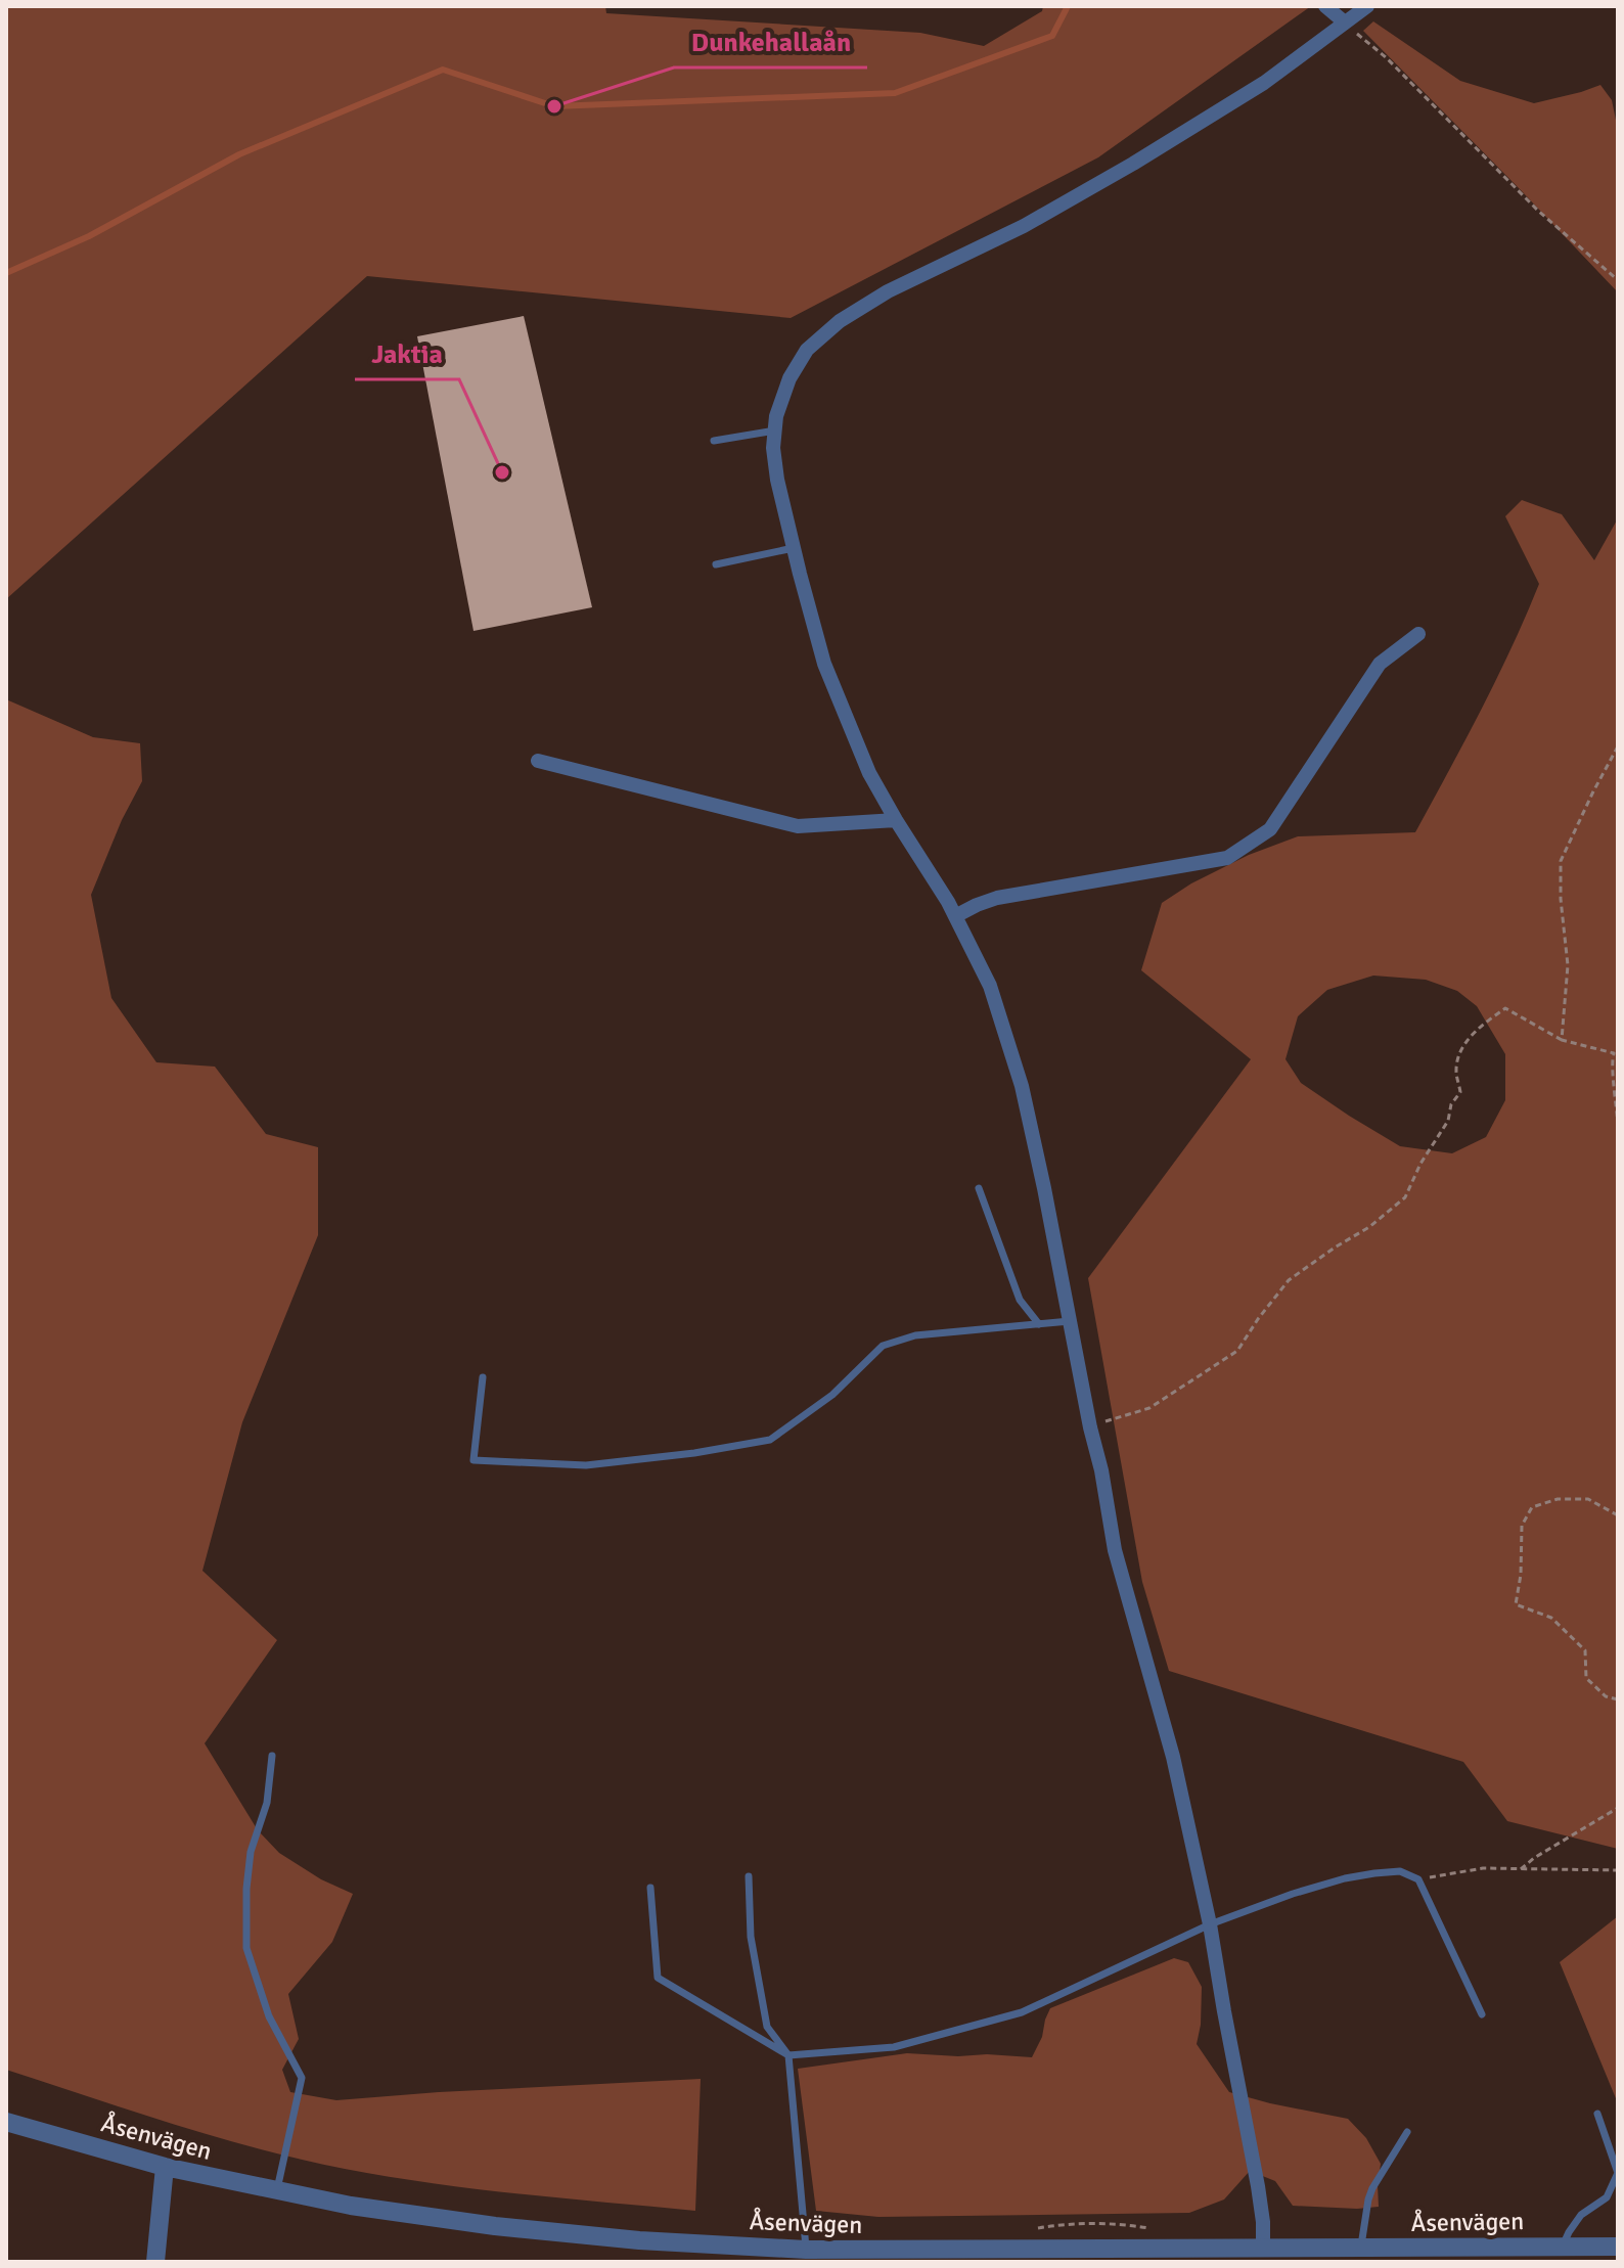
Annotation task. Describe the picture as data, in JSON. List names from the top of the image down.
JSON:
{
  "streets": {
    "street": ["Åsenvägen"]
  },
  "places": ["Dunkehallaån", "Jaktia"]
}
